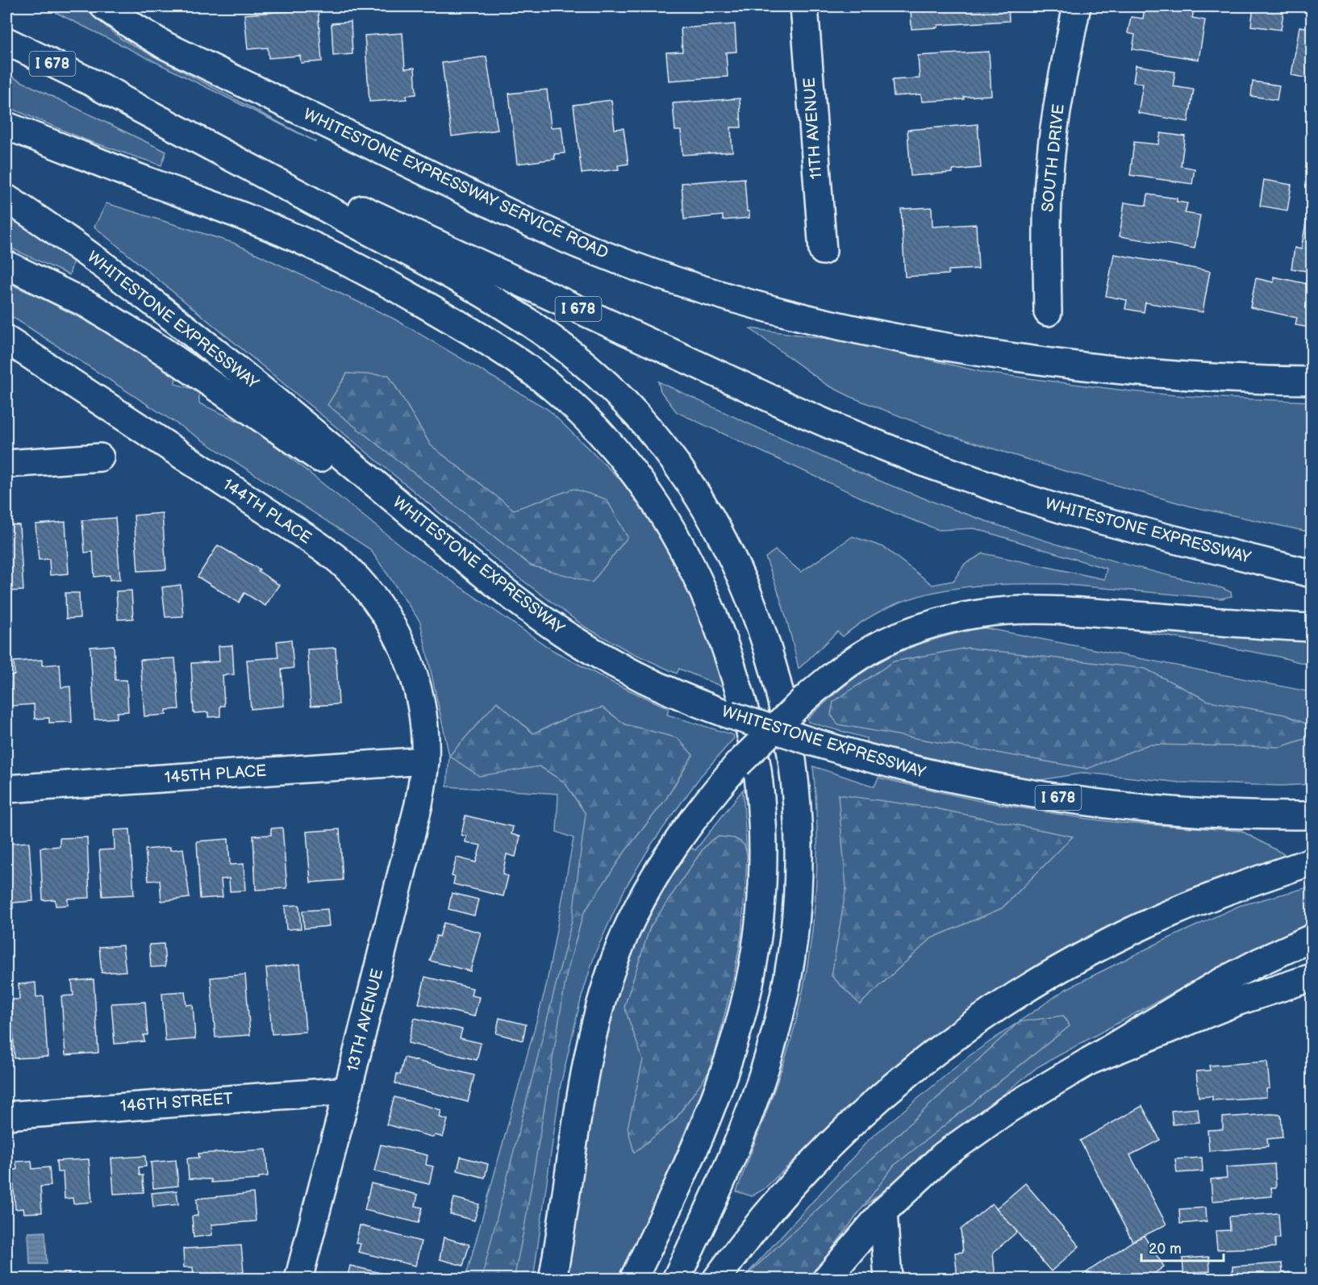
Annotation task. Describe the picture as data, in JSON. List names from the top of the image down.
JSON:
{
  "streets": {
    "main road": [
      "I 678",
      "11TH AVENUE",
      "SOUTH DRIVE",
      "WHITESTONE EXPRESSWAY SERVICE ROAD",
      "WHITESTONE EXPRESSWAY",
      "144TH PLACE",
      "145TH PLACE",
      "13TH AVENUE",
      "146TH STREET"
    ]
  },
  "crossings": [
    ["144TH PLACE", "145TH PLACE"],
    ["144TH PLACE", "13TH AVENUE"],
    ["145TH PLACE", "13TH AVENUE"],
    ["13TH AVENUE", "146TH STREET"]
  ],
  "scale_bar": "20 m"
}
